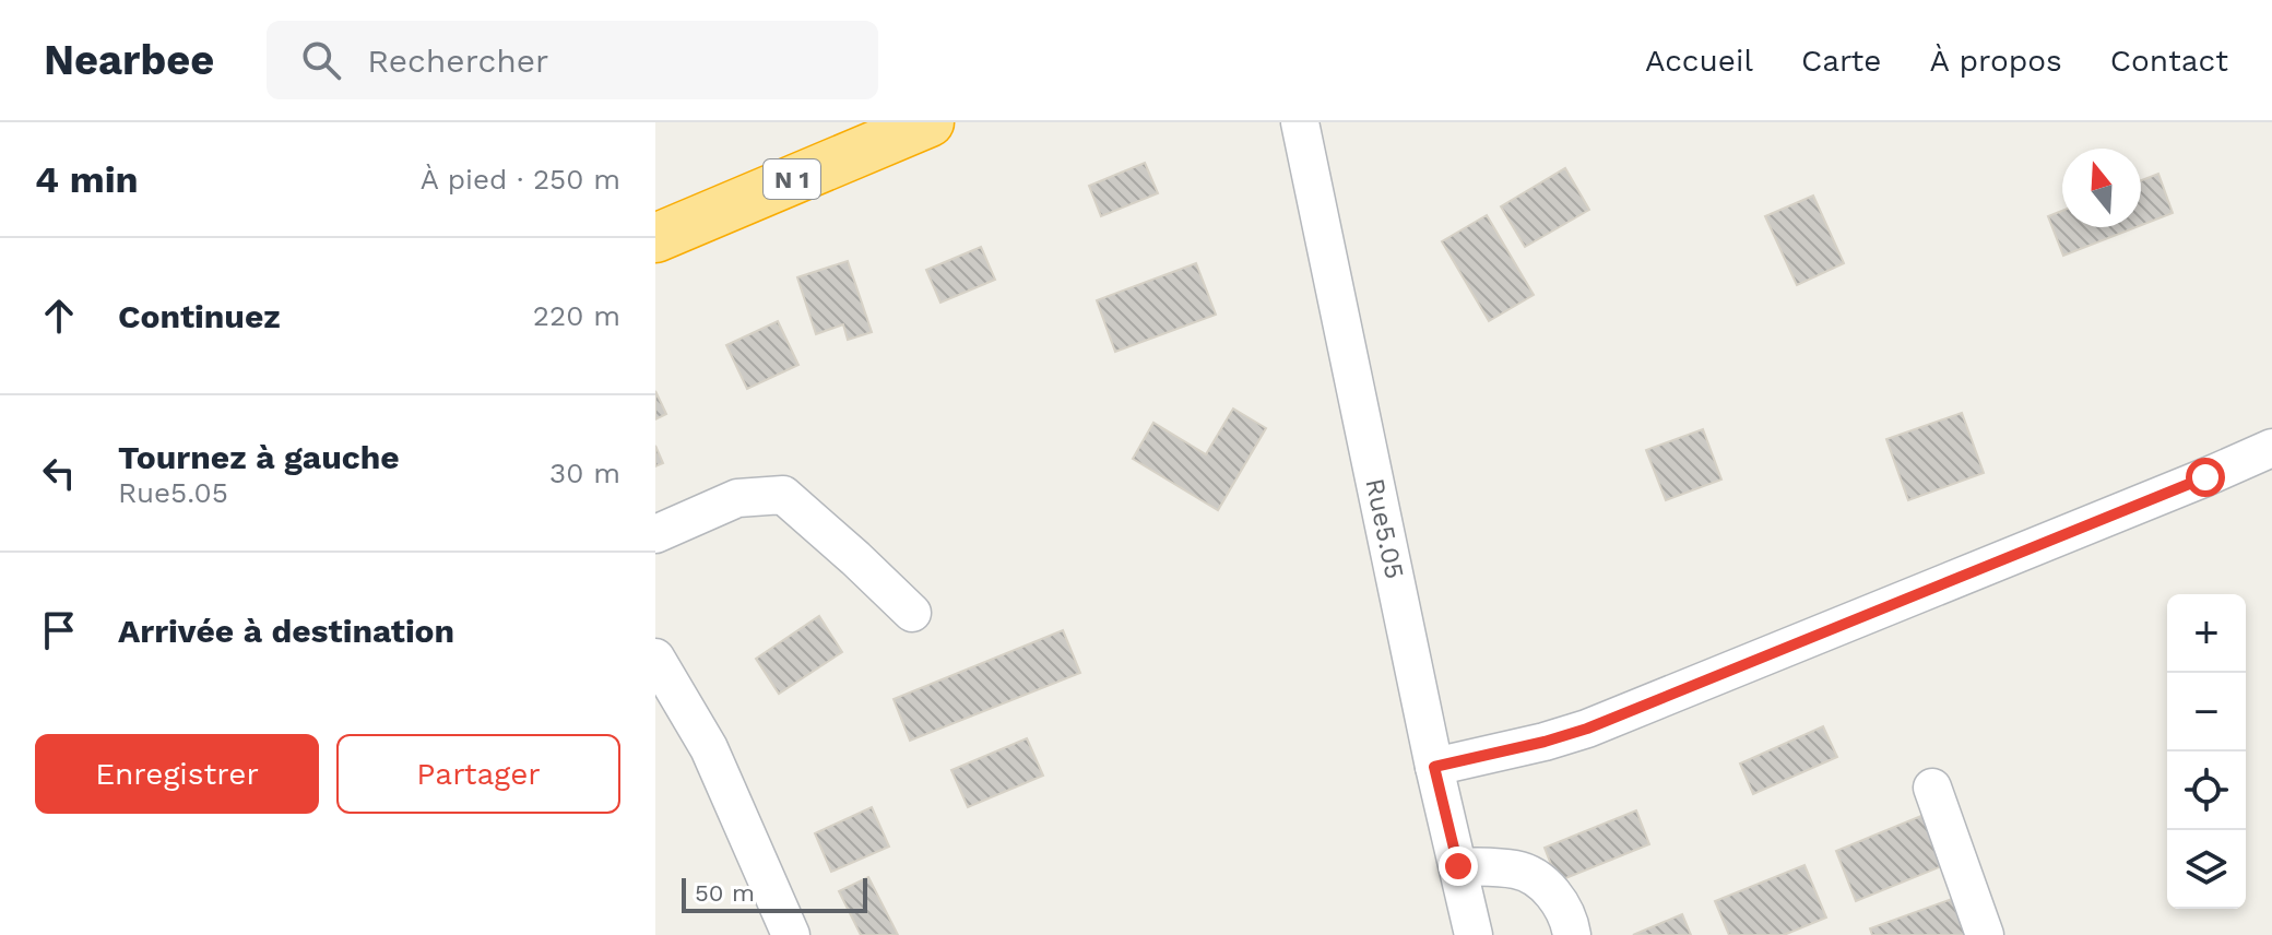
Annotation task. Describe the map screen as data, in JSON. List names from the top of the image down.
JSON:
{
  "streets": {
    "highway": ["N 1"],
    "street": ["Rue5.05"]
  },
  "scale_bar": "50 m",
  "north": "top",
  "page": {
    "header": "Nearbee",
    "search": "Rechercher",
    "nav": [
      "Accueil",
      "Carte",
      "À propos",
      "Contact"
    ],
    "heading": ["4 min", "À pied · 250 m"],
    "list": [
      ["Continuez", "220 m"],
      ["Tournez à gauche", "Rue5.05", "30 m"],
      "Arrivée à destination"
    ],
    "map_buttons": ["+", "−"],
    "buttons": ["Enregistrer", "Partager"],
    "scale": "50 m"
  }
}
